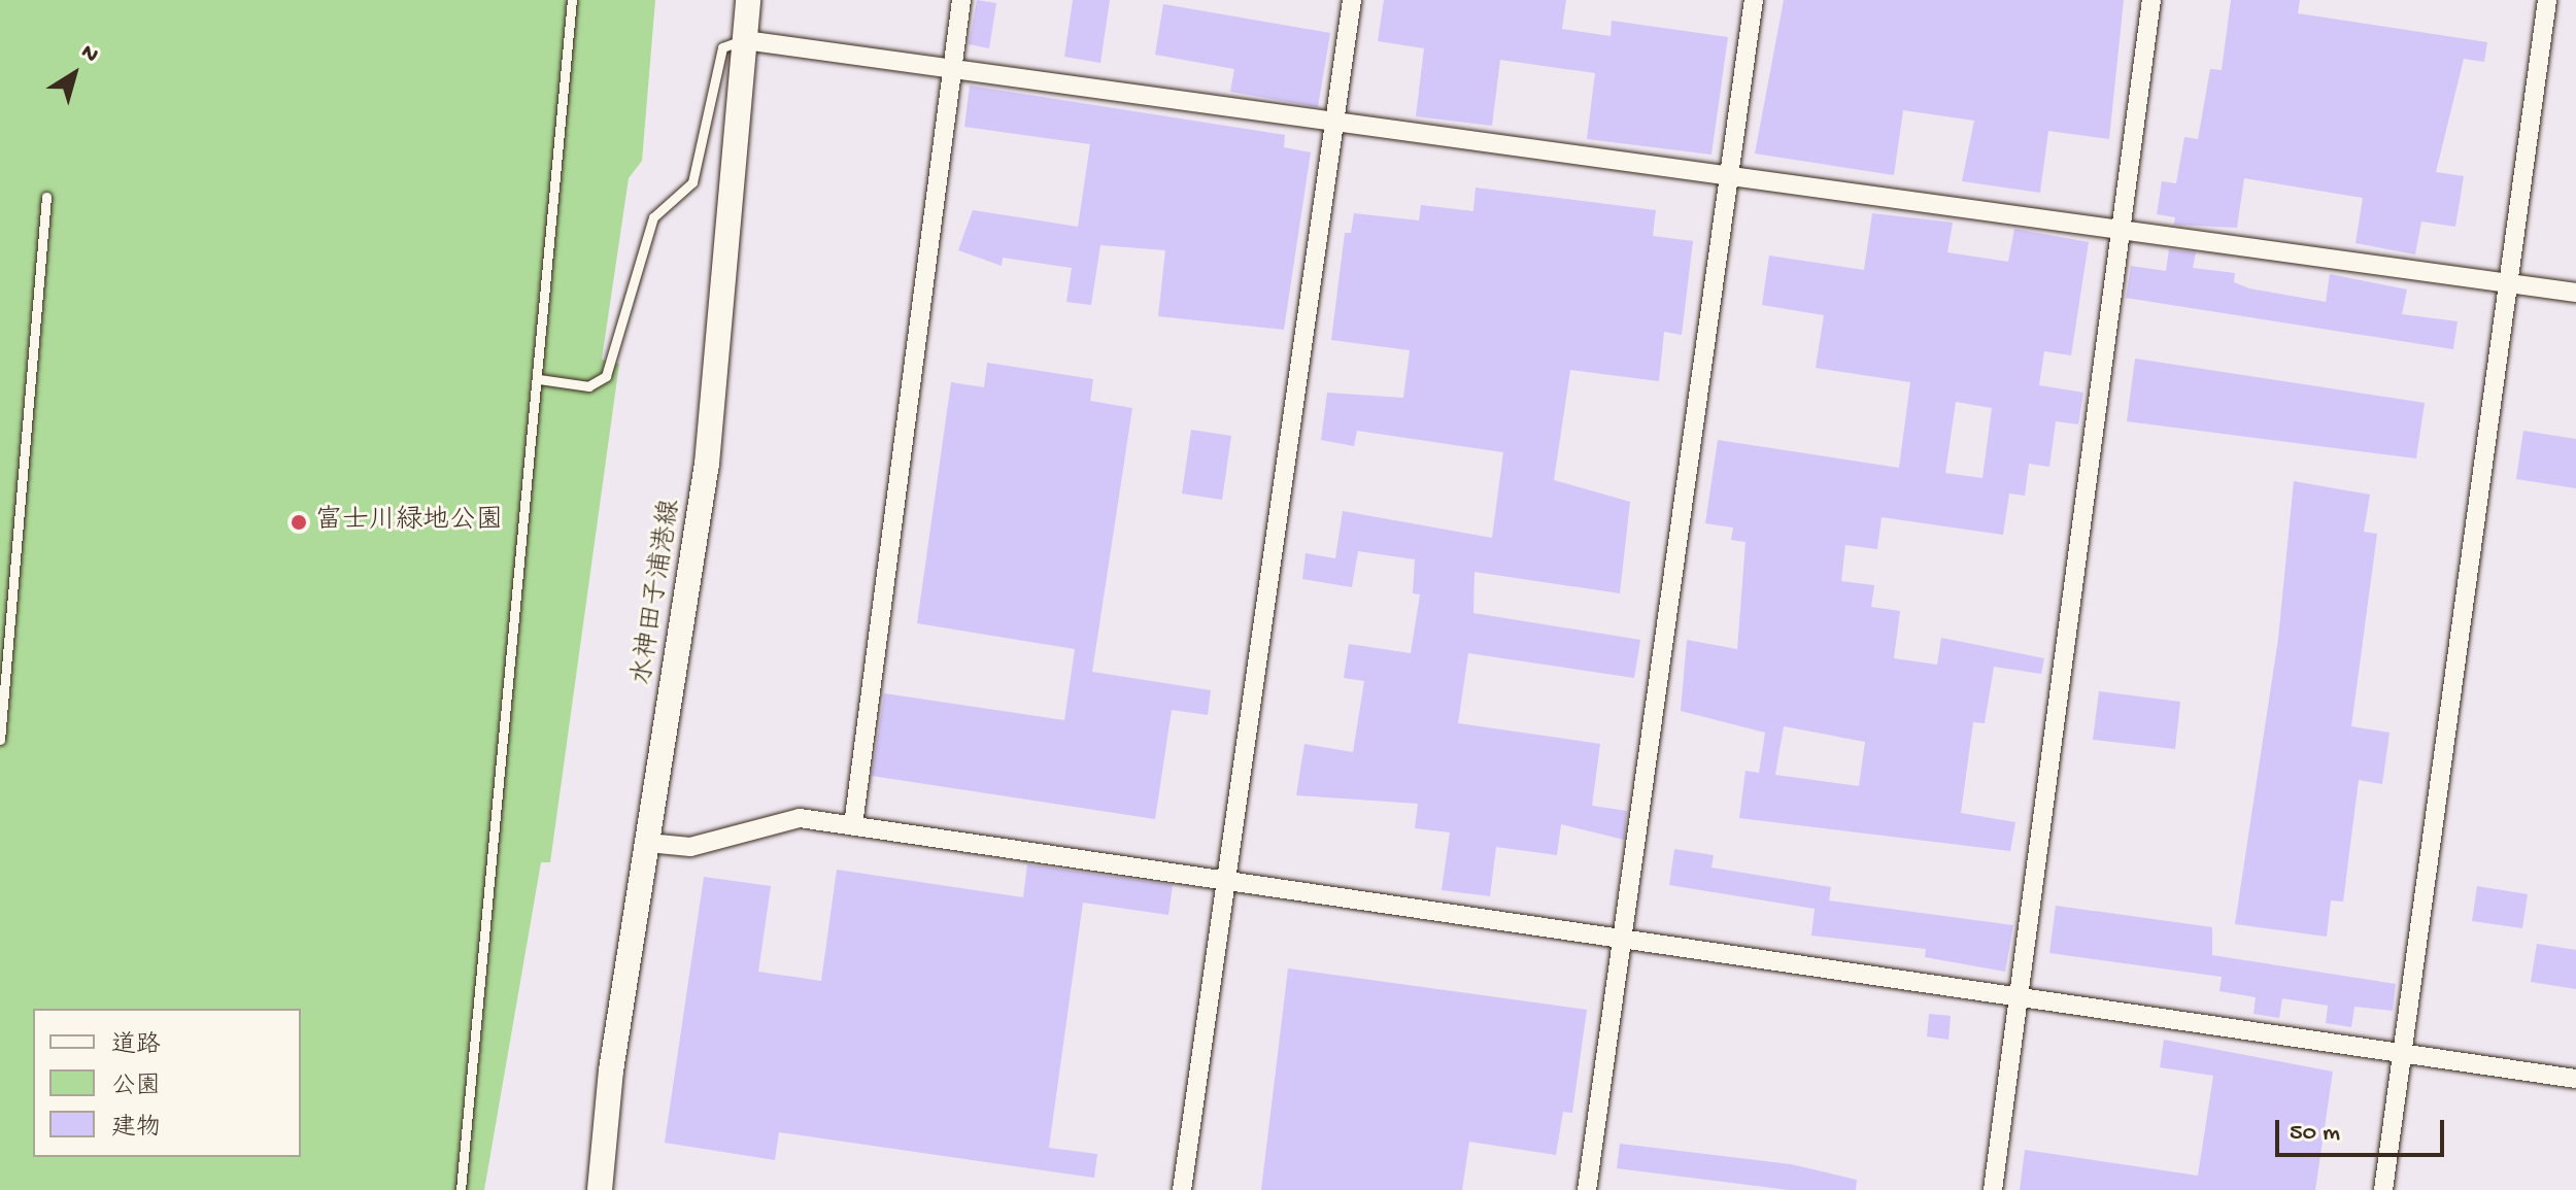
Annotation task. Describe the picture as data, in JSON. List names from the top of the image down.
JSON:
{
  "streets": {
    "main road": ["水神田子浦港線"]
  },
  "places": ["富士川緑地公園"],
  "legend": ["道路", "公園", "建物"],
  "scale_bar": "50 m",
  "north": "top right"
}
